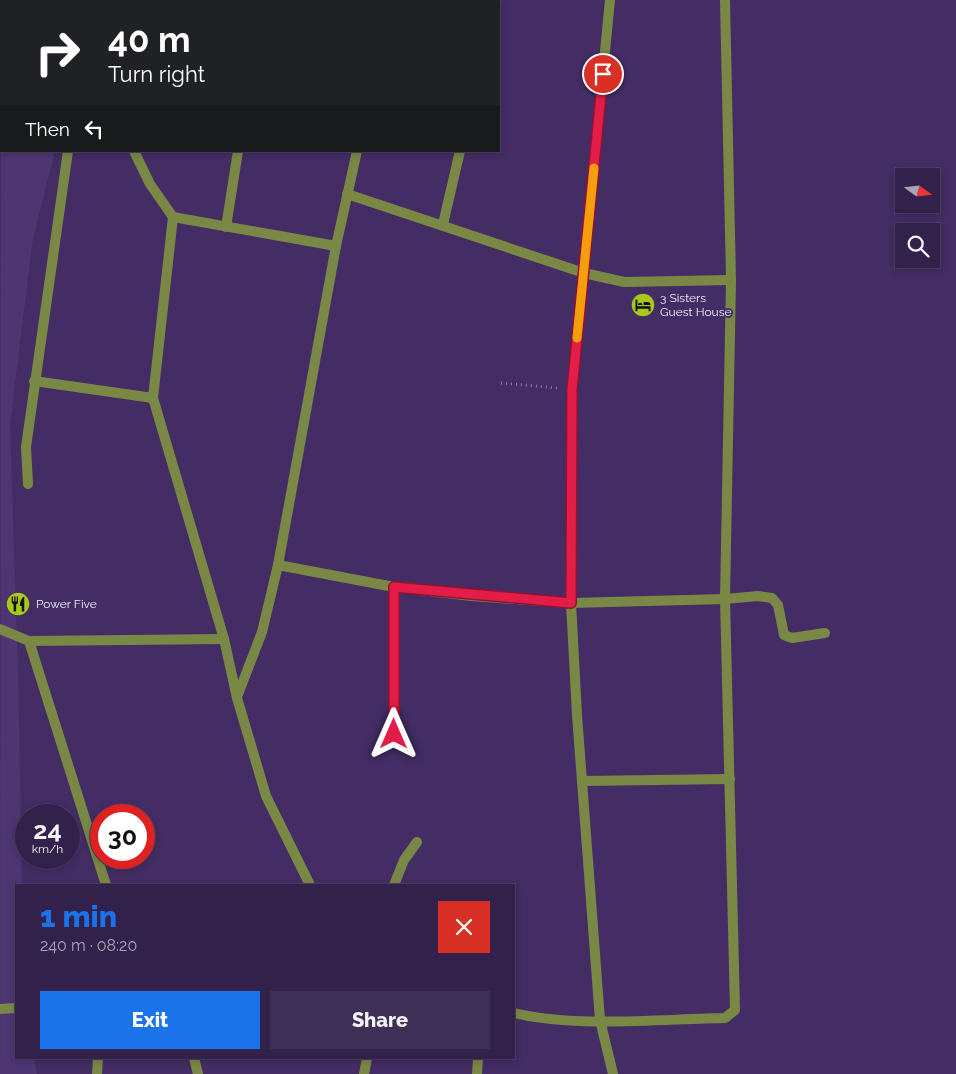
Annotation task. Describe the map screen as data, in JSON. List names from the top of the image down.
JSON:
{
  "places": {
    "hotel": ["3 Sisters Guest House"],
    "restaurant": ["Power Five"]
  },
  "north": "right",
  "page": {
    "turn": ["40 m", "Turn right"],
    "then": "Then",
    "speed": "24 km/h",
    "limit": "30",
    "heading": ["1 min", "240 m · 08:20"],
    "buttons": ["Exit", "Share"]
  }
}
